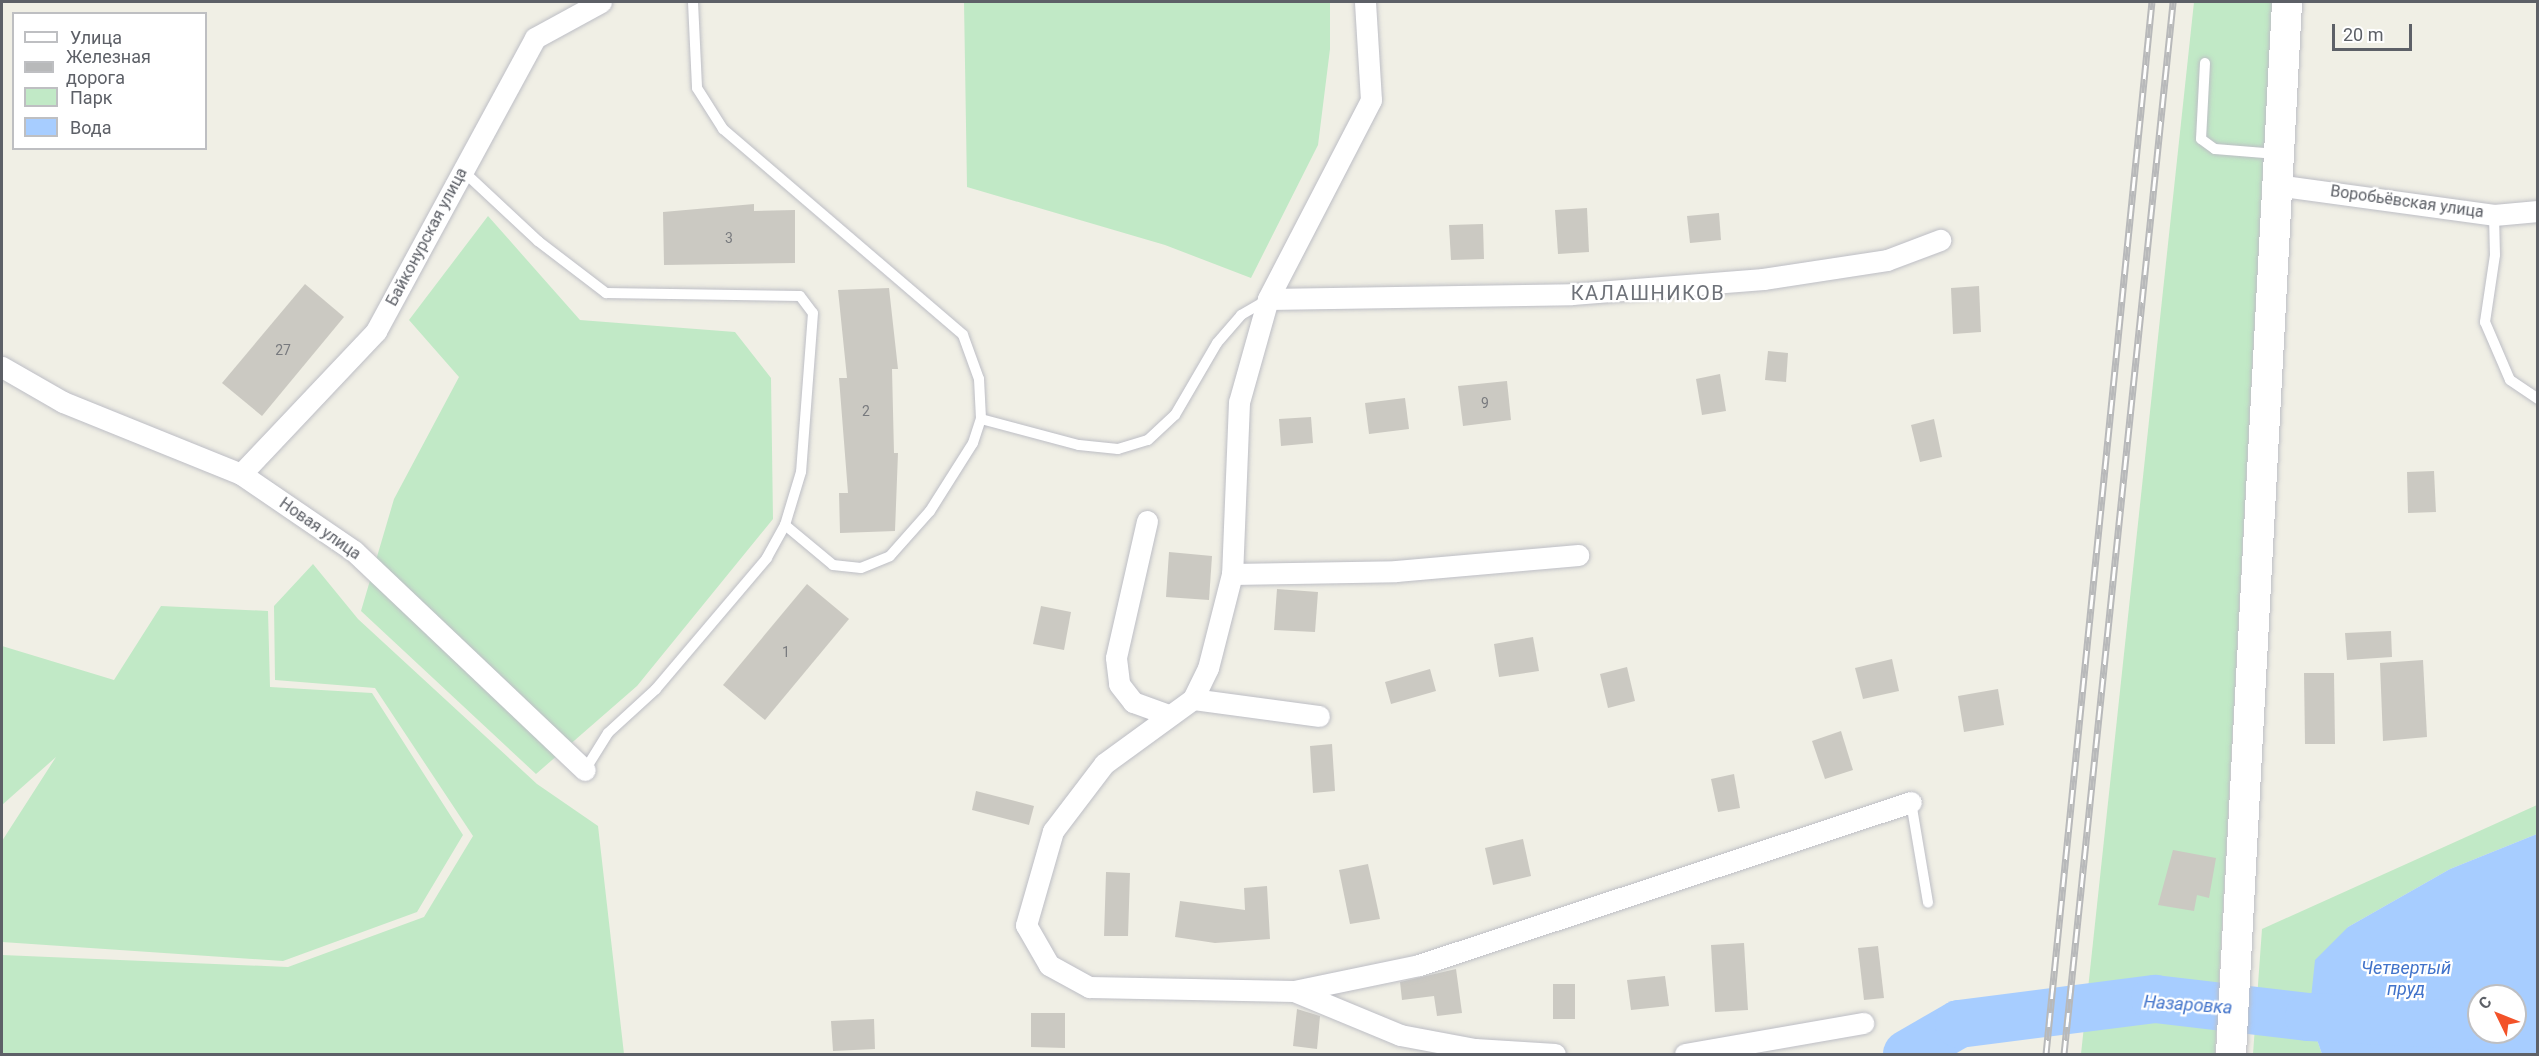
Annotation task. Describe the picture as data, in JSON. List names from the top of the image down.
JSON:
{
  "streets": {
    "street": ["Воробьёвская улица", "Байконурская улица", "Новая улица"]
  },
  "crossings": [
    ["Байконурская улица", "Новая улица"]
  ],
  "districts": ["КАЛАШНИКОВ"],
  "water": ["Четвертый пруд", "Назаровка"],
  "house_numbers": [
    "3",
    "27",
    "9",
    "2",
    "1"
  ],
  "legend": [
    "Улица",
    "Железная дорога",
    "Парк",
    "Вода"
  ],
  "scale_bar": "20 m",
  "north": "top left"
}
